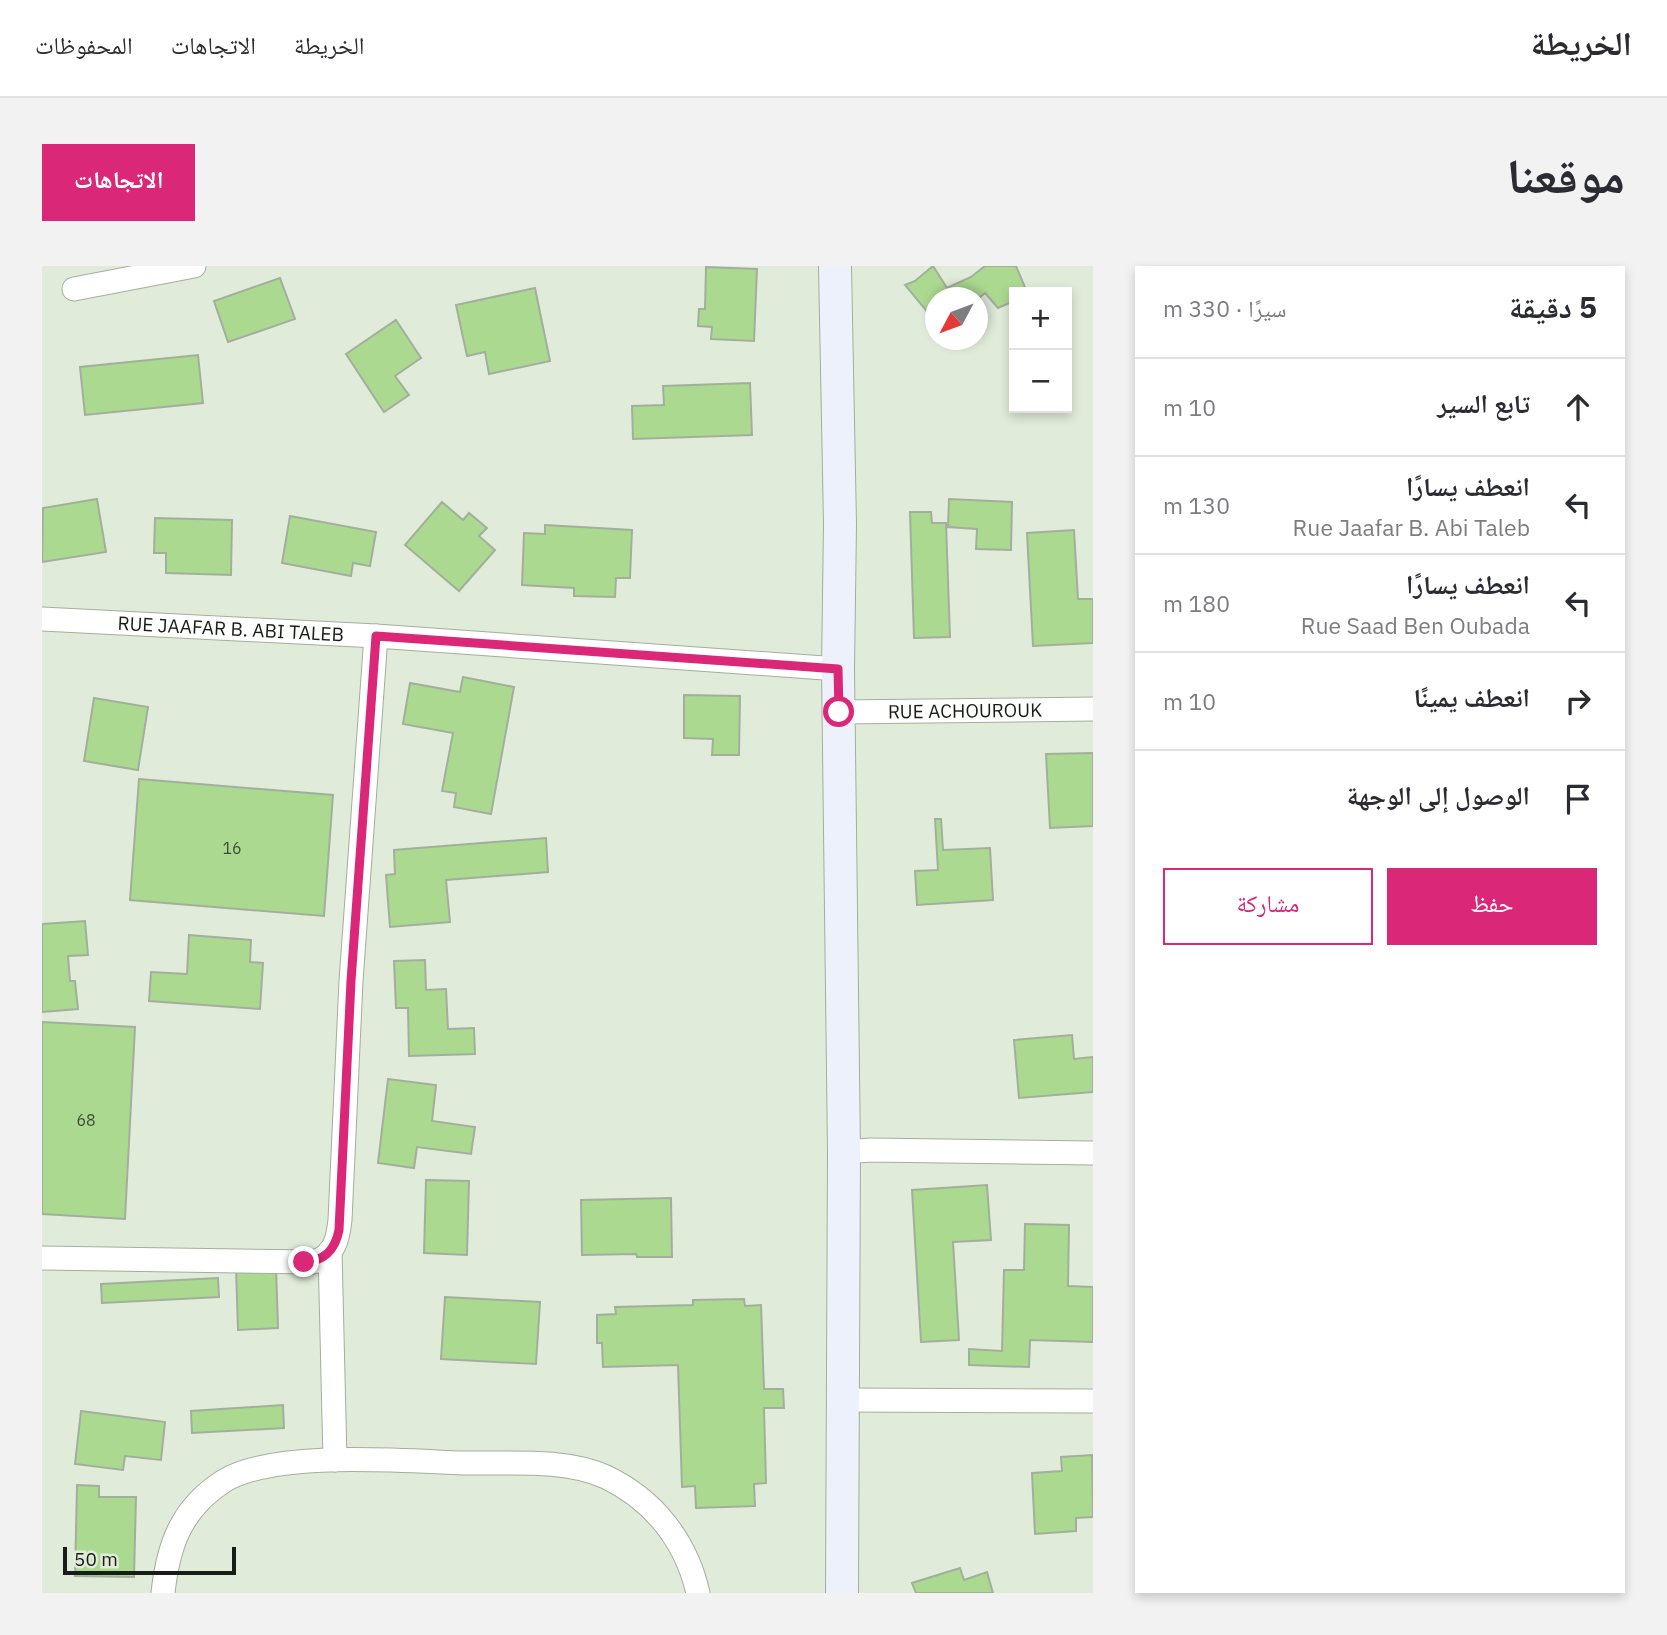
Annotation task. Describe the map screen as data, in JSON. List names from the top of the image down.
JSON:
{
  "streets": {
    "street": ["RUE JAAFAR B. ABI TALEB", "RUE ACHOUROUK"]
  },
  "house_numbers": ["16", "68"],
  "scale_bar": "50 m",
  "north": "bottom left",
  "page": {
    "header": "الخريطة",
    "nav": ["الخريطة", "الاتجاهات", "المحفوظات"],
    "title": "موقعنا",
    "buttons": [
      "الاتجاهات",
      ["حفظ", "مشاركة"]
    ],
    "heading": ["5 دقيقة", "سيرًا · 330 m"],
    "map_buttons": ["+", "−"],
    "list": [
      ["تابع السير", "10 m"],
      ["انعطف يسارًا", "Rue Jaafar B. Abi Taleb", "130 m"],
      ["انعطف يسارًا", "Rue Saad Ben Oubada", "180 m"],
      ["انعطف يمينًا", "10 m"],
      "الوصول إلى الوجهة"
    ],
    "scale": "50 m"
  }
}
